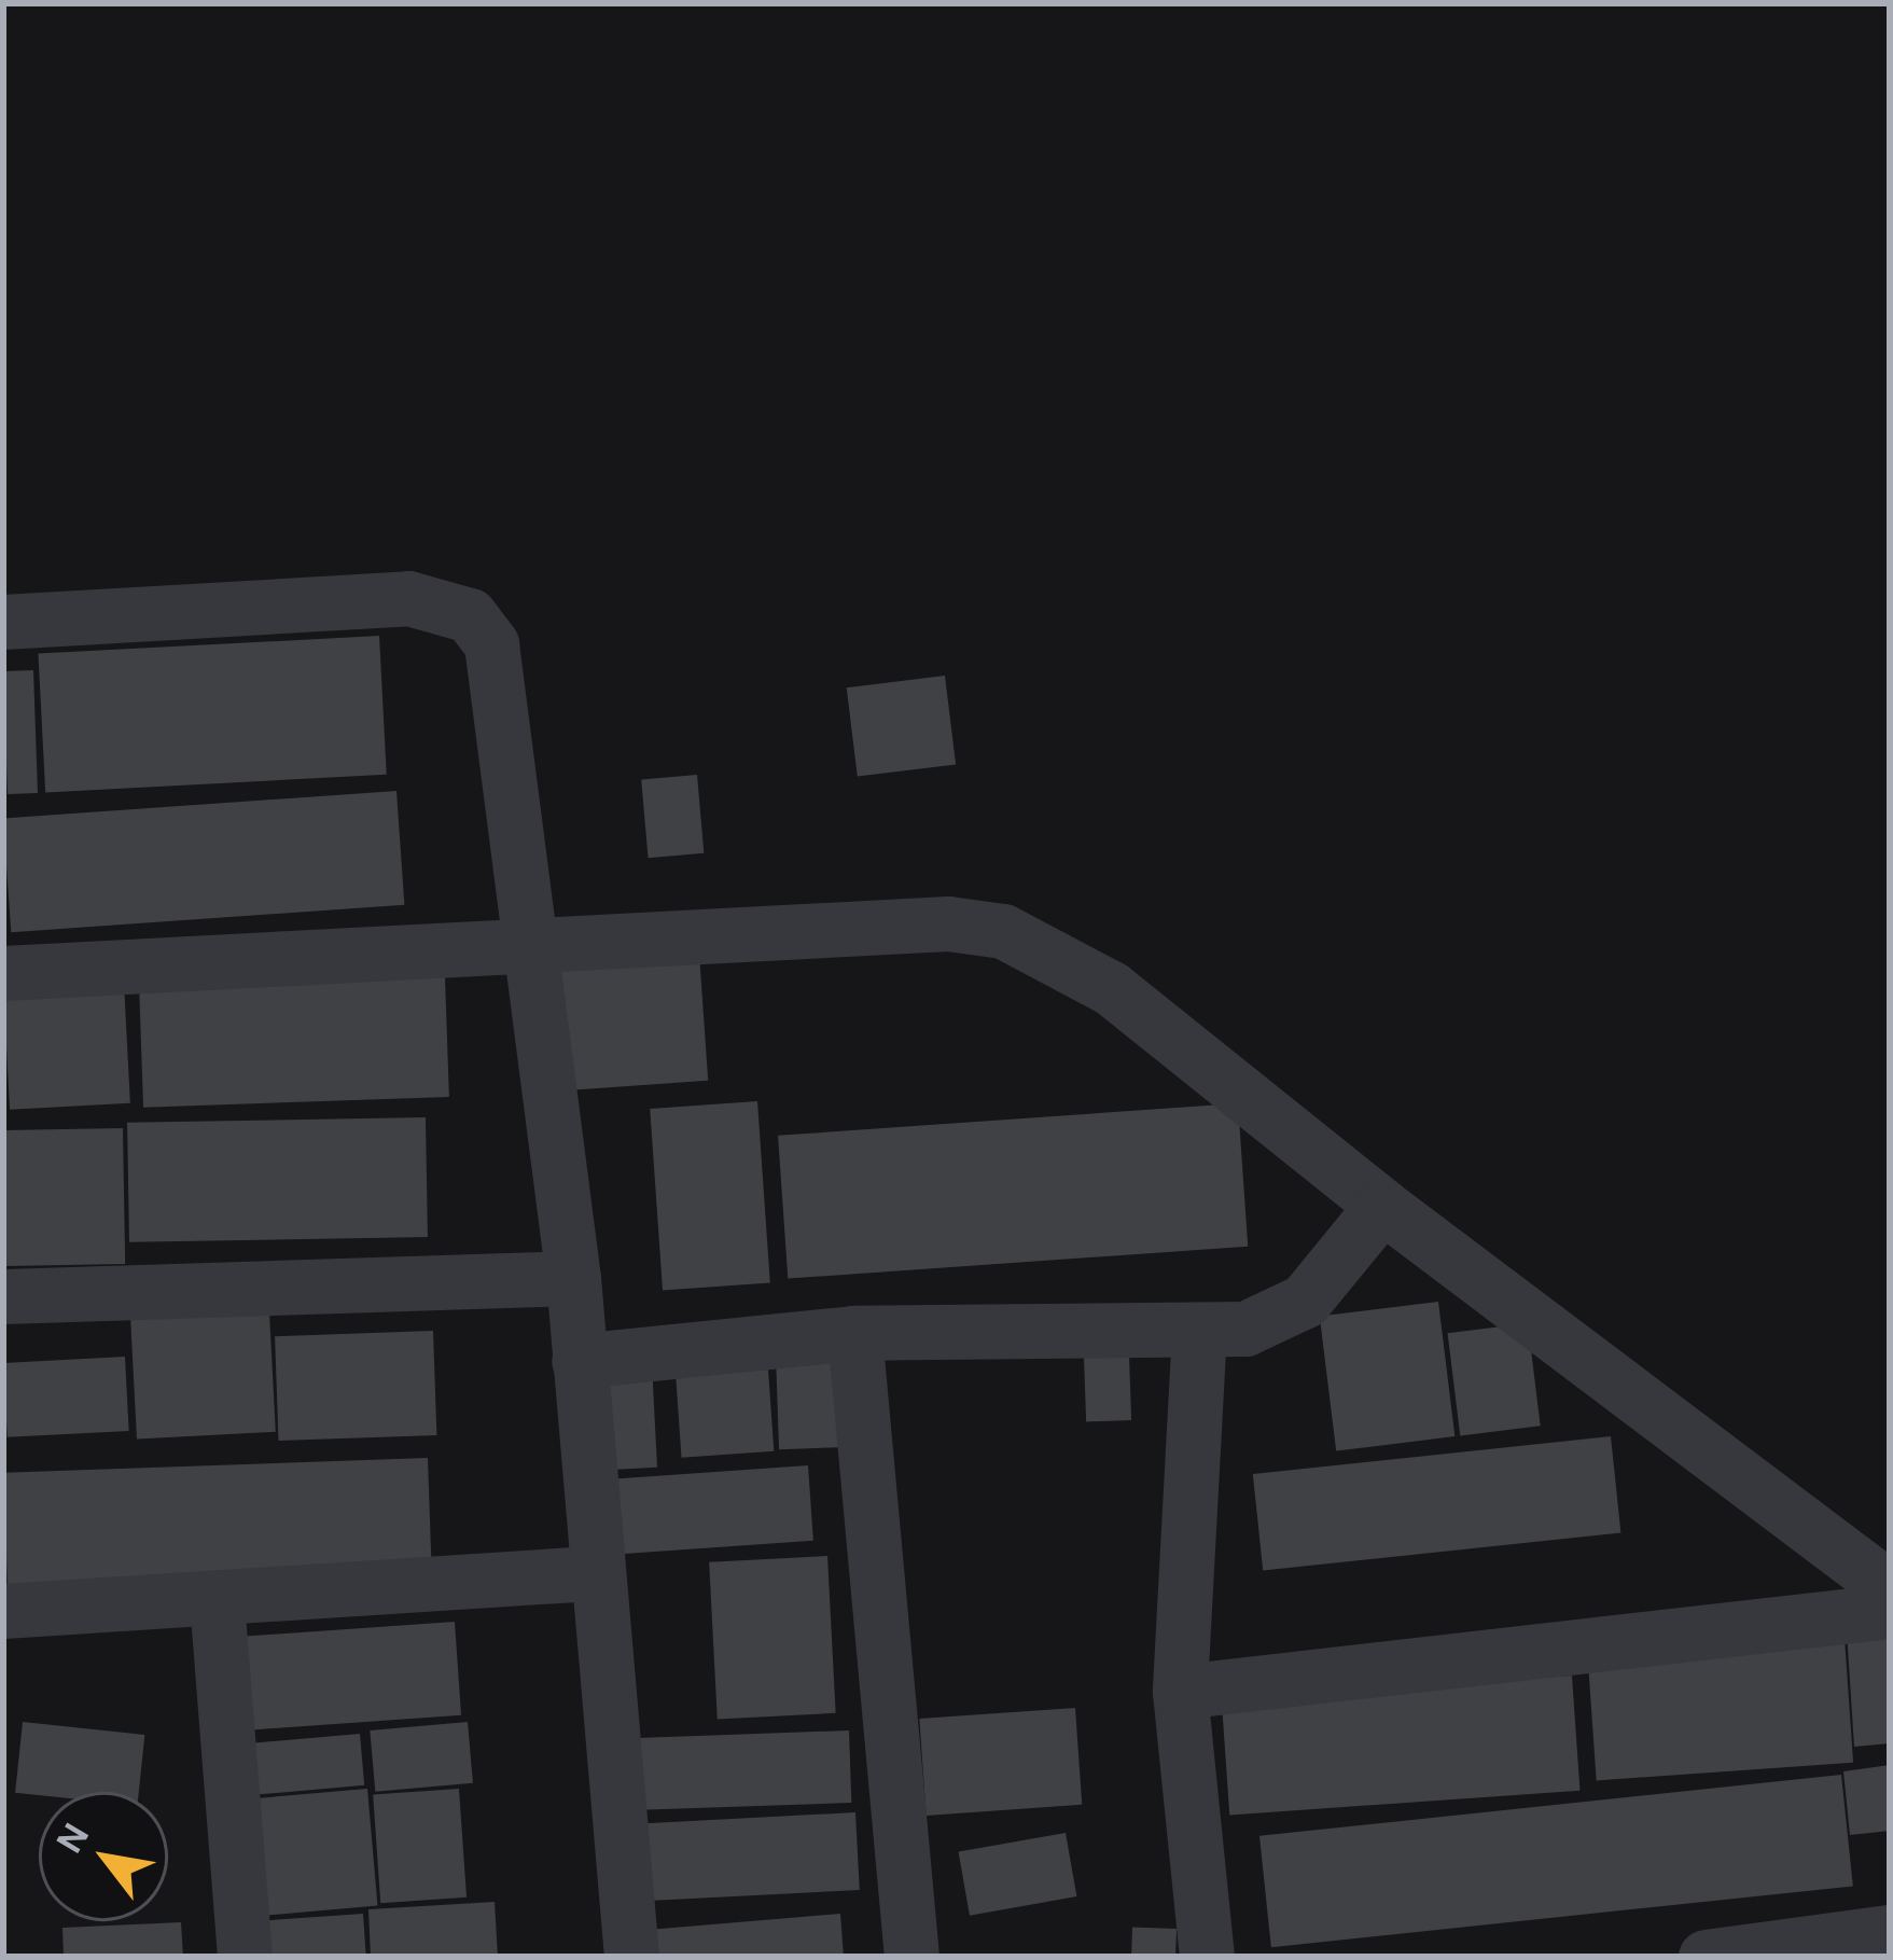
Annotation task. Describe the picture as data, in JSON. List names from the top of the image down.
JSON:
{
  "north": "top left"
}
